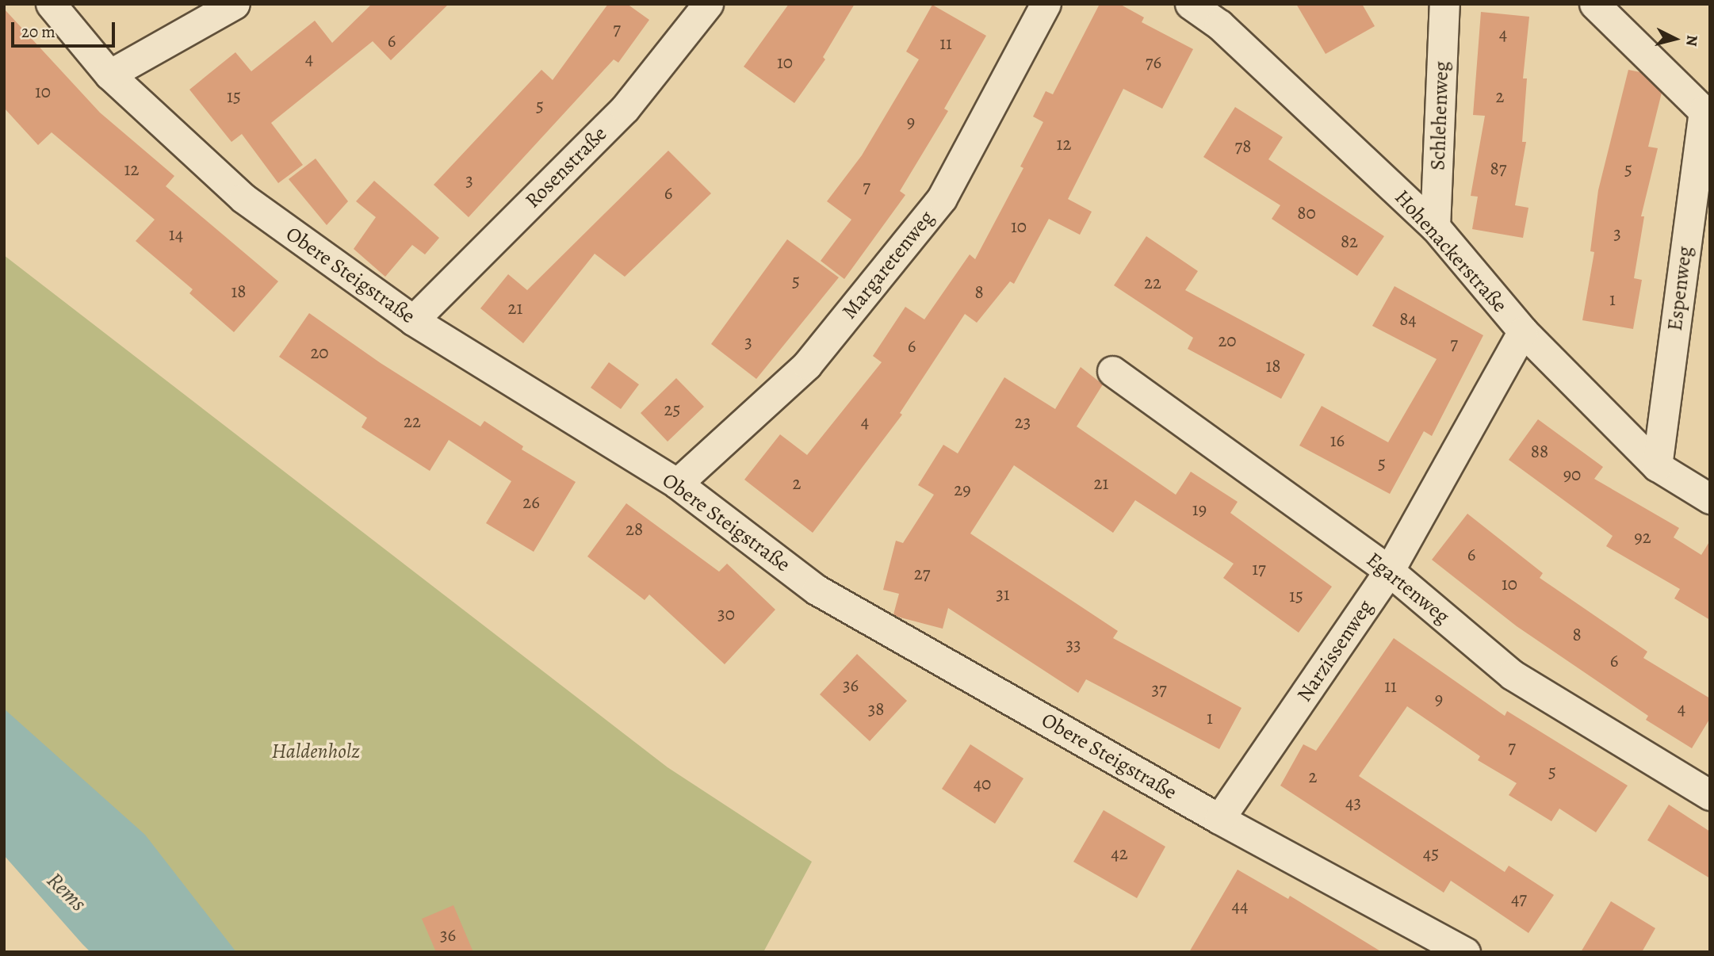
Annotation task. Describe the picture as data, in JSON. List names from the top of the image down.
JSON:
{
  "streets": {
    "street": [
      "Schlehenweg",
      "Rosenstraße",
      "Hohenackerstraße",
      "Margaretenweg",
      "Obere Steigstraße",
      "Espenweg",
      "Egartenweg",
      "Narzissenweg"
    ]
  },
  "crossings": [
    ["Schlehenweg", "Hohenackerstraße"],
    ["Rosenstraße", "Obere Steigstraße"],
    ["Hohenackerstraße", "Espenweg"],
    ["Hohenackerstraße", "Narzissenweg"],
    ["Margaretenweg", "Obere Steigstraße"],
    ["Obere Steigstraße", "Narzissenweg"],
    ["Egartenweg", "Narzissenweg"]
  ],
  "water": ["Rems"],
  "parks": ["Haldenholz"],
  "house_numbers": [
    "7",
    "4",
    "6",
    "11",
    "4",
    "10",
    "76",
    "10",
    "15",
    "2",
    "5",
    "9",
    "12",
    "78",
    "87",
    "12",
    "5",
    "3",
    "7",
    "6",
    "80",
    "10",
    "3",
    "14",
    "82",
    "5",
    "22",
    "18",
    "8",
    "1",
    "21",
    "84",
    "20",
    "3",
    "7",
    "6",
    "20",
    "18",
    "25",
    "22",
    "4",
    "23",
    "16",
    "88",
    "5",
    "90",
    "2",
    "21",
    "29",
    "26",
    "19",
    "28",
    "92",
    "6",
    "17",
    "27",
    "10",
    "31",
    "15",
    "30",
    "8",
    "33",
    "6",
    "36",
    "11",
    "37",
    "9",
    "4",
    "38",
    "1",
    "7",
    "5",
    "2",
    "40",
    "43",
    "42",
    "45",
    "47",
    "44",
    "36"
  ],
  "scale_bar": "20 m",
  "north": "right"
}
